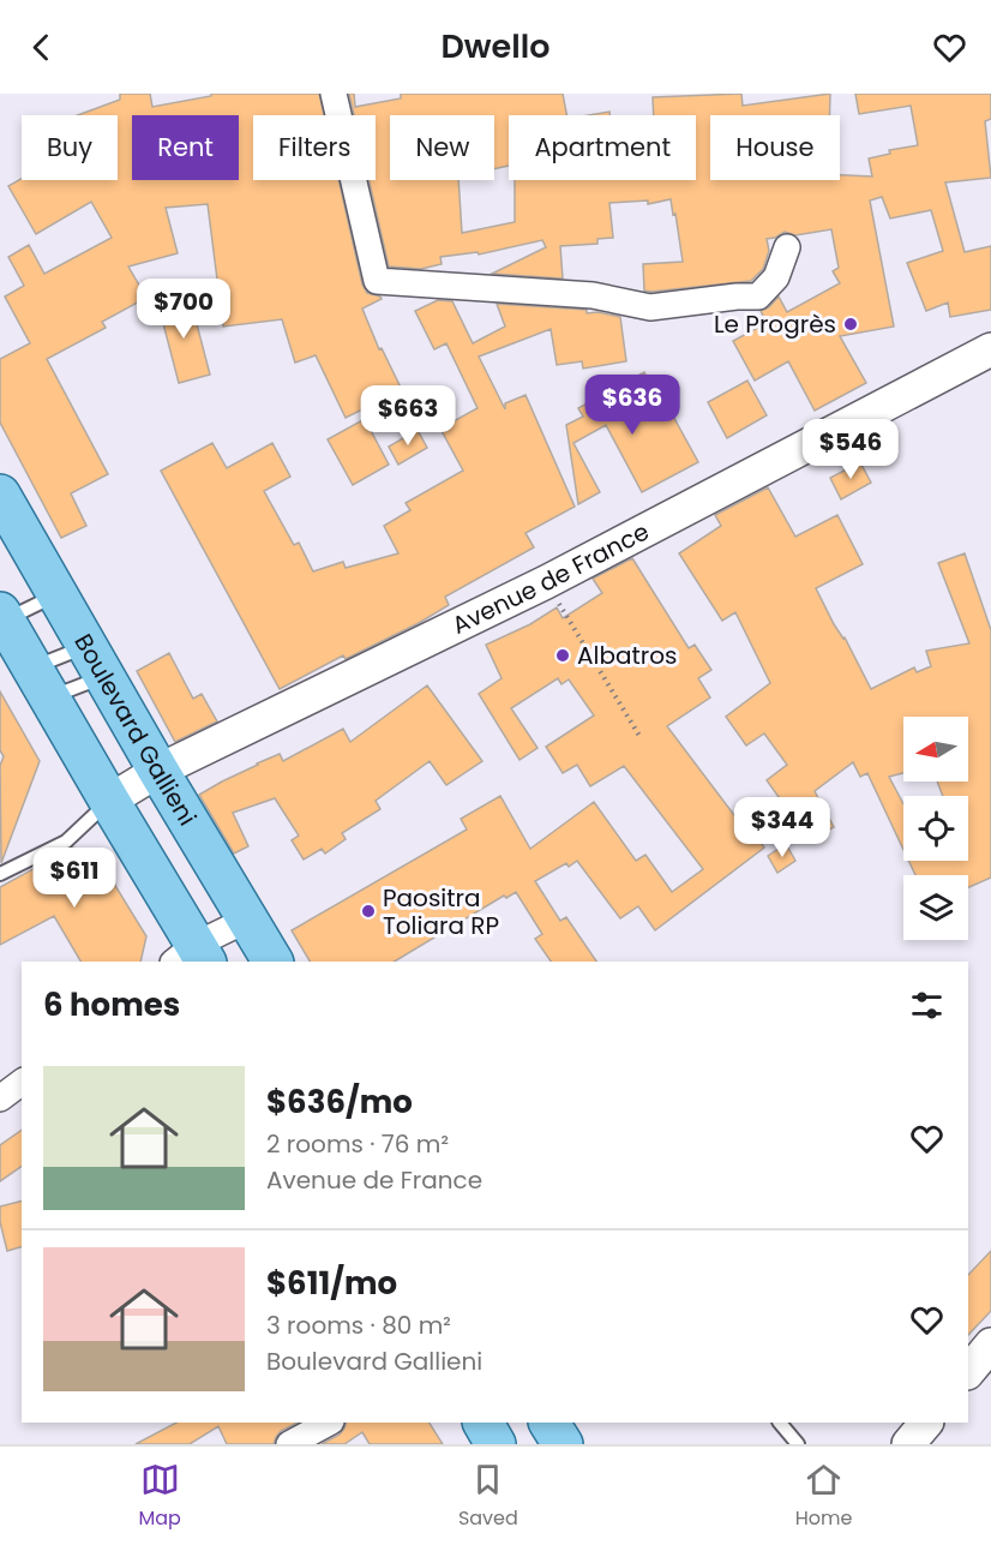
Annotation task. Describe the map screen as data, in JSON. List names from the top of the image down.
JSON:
{
  "streets": {
    "main road": ["Boulevard Gallieni"],
    "street": ["Avenue de France"]
  },
  "crossings": [
    ["Avenue de France", "Boulevard Gallieni"]
  ],
  "places": ["Le Progrès", "Albatros", "Paositra Toliara RP"],
  "north": "left",
  "page": {
    "header": "Dwello",
    "chip": [
      "Buy",
      "Rent",
      "Filters",
      "New",
      "Apartment",
      "House"
    ],
    "price": [
      "$700",
      "$636",
      "$663",
      "$546",
      "$344",
      "$611"
    ],
    "heading": "6 homes",
    "list": [
      {
        "name": "$636/mo",
        "note": "2 rooms · 76 m² · Avenue de France"
      },
      {
        "name": "$611/mo",
        "note": "3 rooms · 80 m² · Boulevard Gallieni"
      }
    ],
    "tabs": ["Map", "Saved", "Home"]
  }
}
